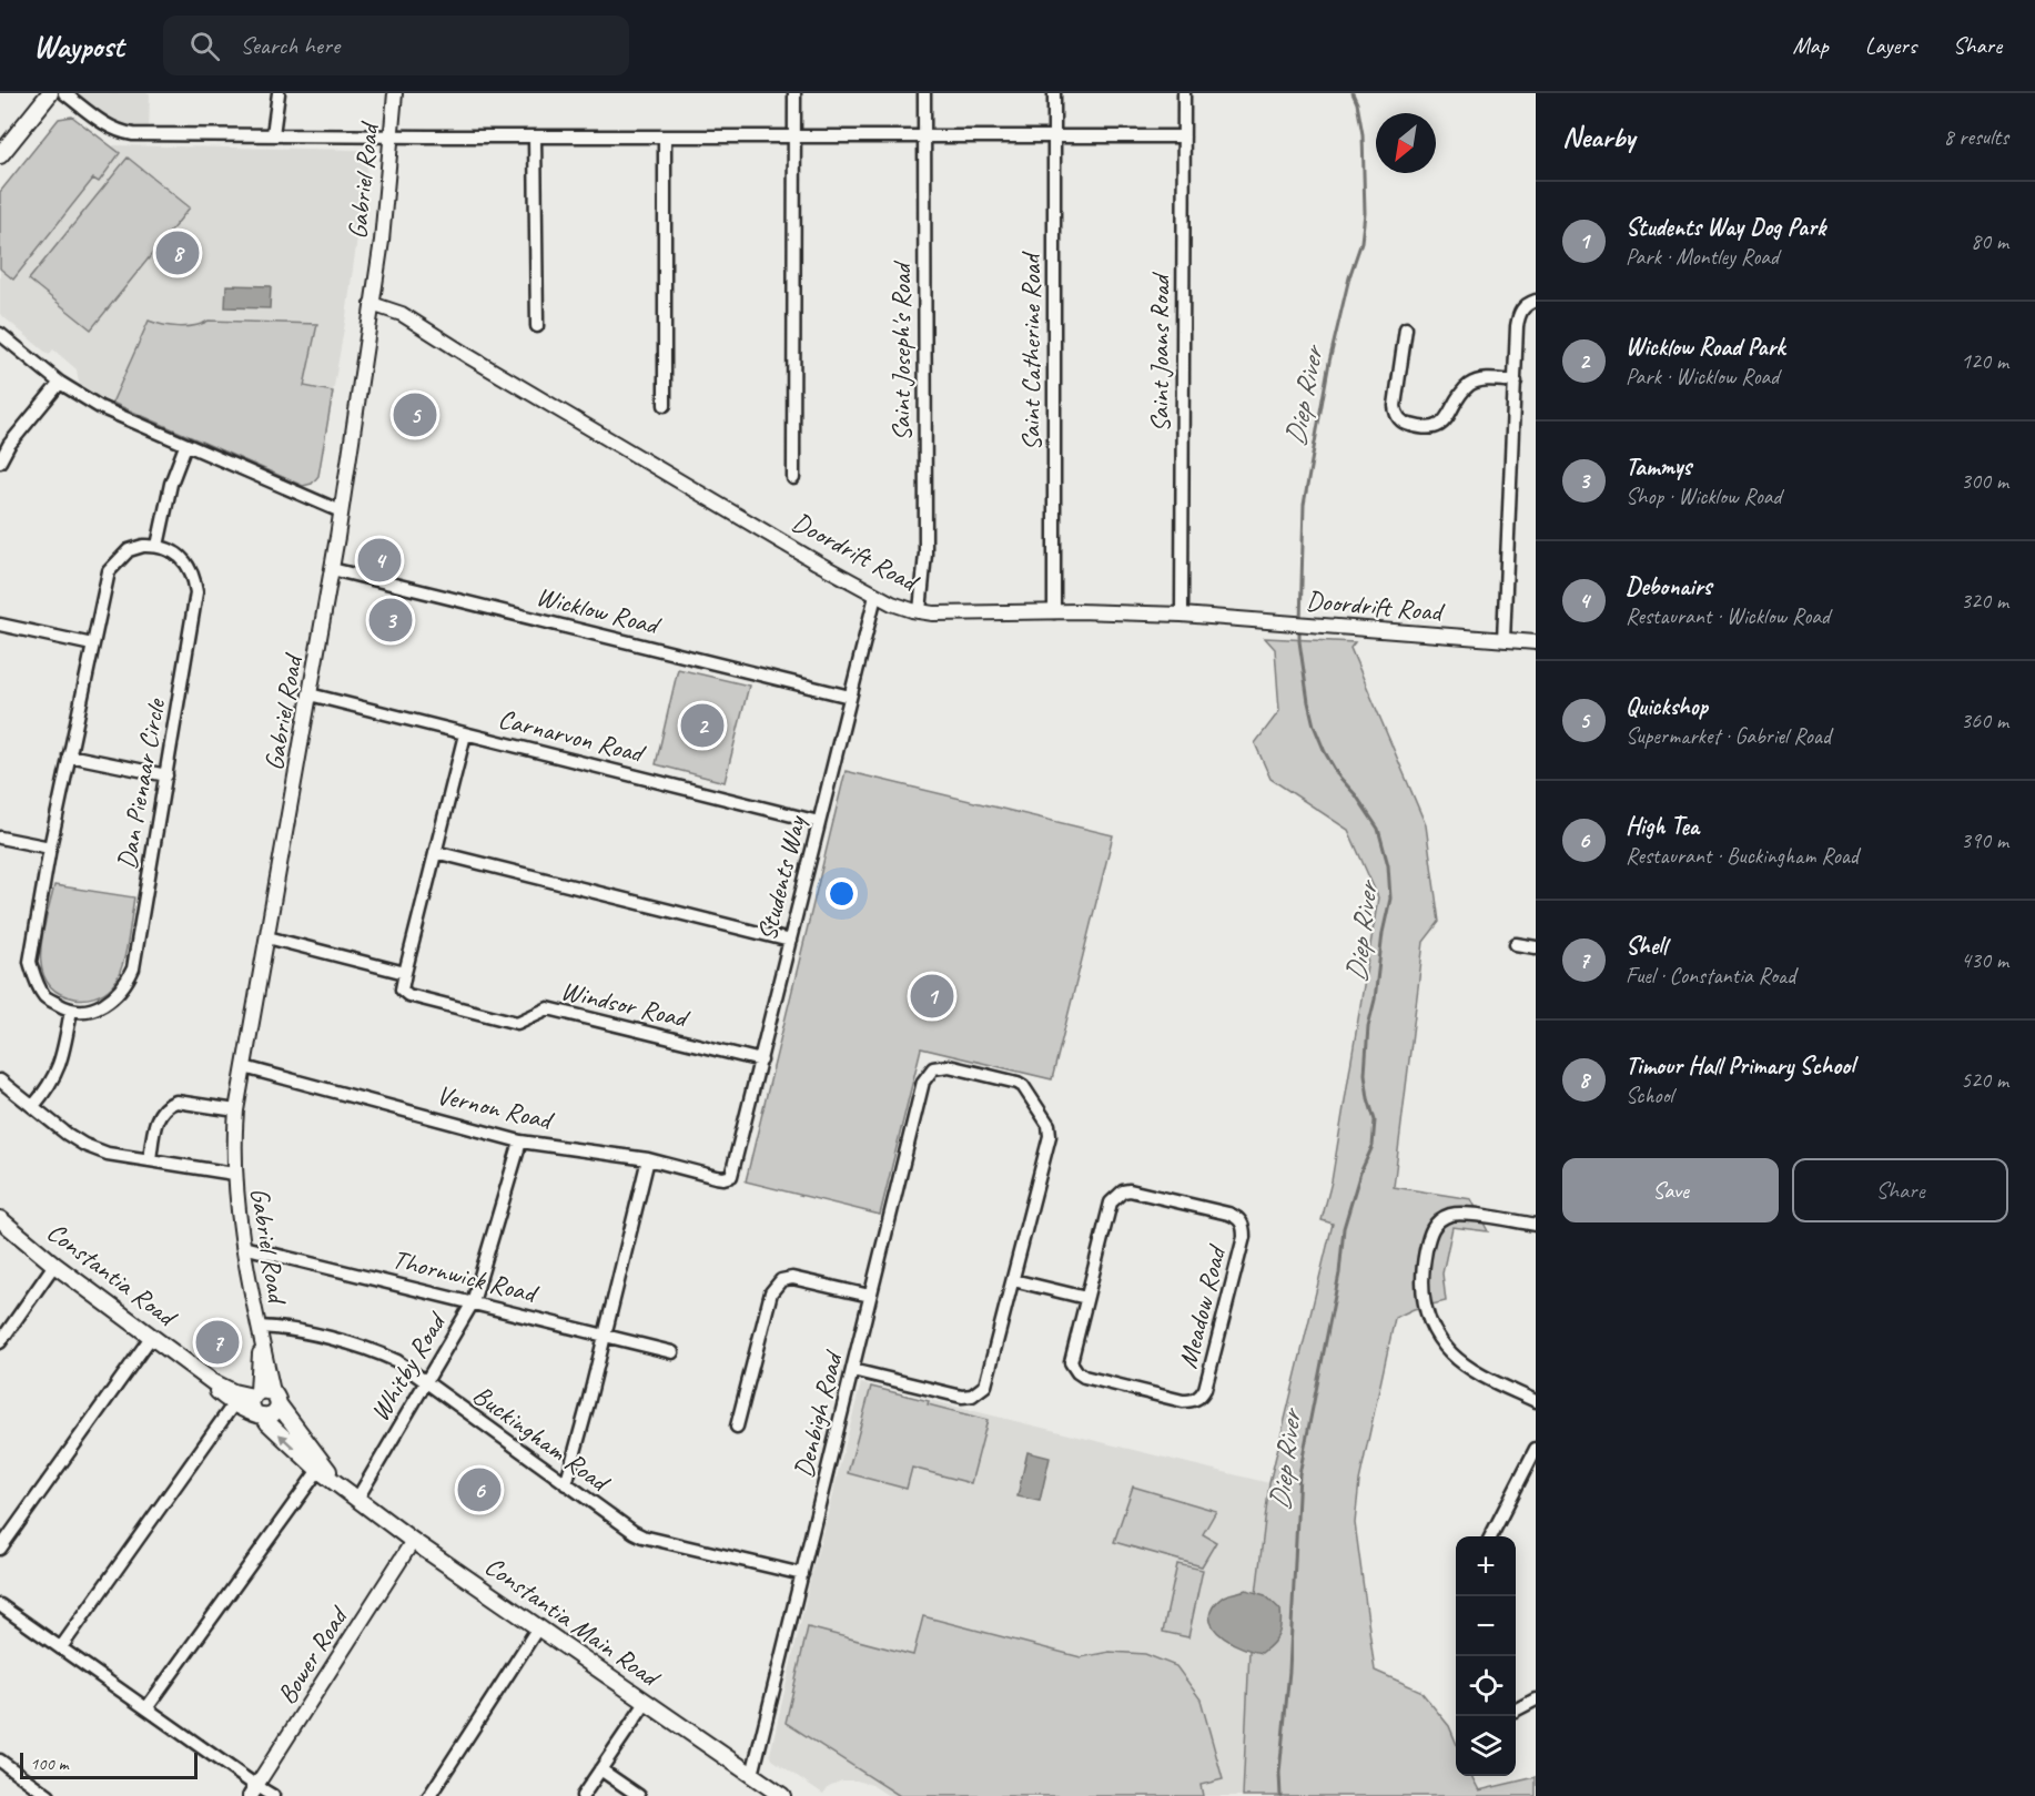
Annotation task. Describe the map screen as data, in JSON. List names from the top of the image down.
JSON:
{
  "streets": {
    "main road": ["Constantia Road", "Constantia Main Road"],
    "street": [
      "Gabriel Road",
      "Saint Joseph's Road",
      "Saint Catherine Road",
      "Saint Joans Road",
      "Doordrift Road",
      "Wicklow Road",
      "Carnarvon Road",
      "Dan Pienaar Circle",
      "Students Way",
      "Windsor Road",
      "Vernon Road",
      "Thornwick Road",
      "Meadow Road",
      "Whitby Road",
      "Denbigh Road",
      "Buckingham Road",
      "Bower Road"
    ]
  },
  "crossings": [
    ["Gabriel Road", "Doordrift Road"],
    ["Gabriel Road", "Wicklow Road"],
    ["Gabriel Road", "Carnarvon Road"],
    ["Gabriel Road", "Vernon Road"],
    ["Gabriel Road", "Constantia Road"],
    ["Gabriel Road", "Thornwick Road"],
    ["Gabriel Road", "Buckingham Road"],
    ["Gabriel Road", "Constantia Main Road"],
    ["Saint Joseph's Road", "Doordrift Road"],
    ["Saint Catherine Road", "Doordrift Road"],
    ["Saint Joans Road", "Doordrift Road"],
    ["Doordrift Road", "Students Way"],
    ["Wicklow Road", "Students Way"],
    ["Carnarvon Road", "Students Way"],
    ["Students Way", "Windsor Road"],
    ["Students Way", "Vernon Road"],
    ["Vernon Road", "Whitby Road"],
    ["Constantia Road", "Constantia Main Road"],
    ["Thornwick Road", "Whitby Road"],
    ["Whitby Road", "Buckingham Road"],
    ["Whitby Road", "Constantia Main Road"],
    ["Denbigh Road", "Buckingham Road"],
    ["Denbigh Road", "Constantia Main Road"],
    ["Constantia Main Road", "Bower Road"]
  ],
  "water": ["Diep River"],
  "scale_bar": "100 m",
  "north": "bottom left",
  "page": {
    "header": "Waypost",
    "search": "Search here",
    "nav": ["Map", "Layers", "Share"],
    "heading": ["Nearby", "8 results"],
    "list": [
      {
        "mark": "1",
        "name": "Students Way Dog Park",
        "note": "Park · Montley Road",
        "value": "80 m"
      },
      {
        "mark": "2",
        "name": "Wicklow Road Park",
        "note": "Park · Wicklow Road",
        "value": "120 m"
      },
      {
        "mark": "3",
        "name": "Tammys",
        "note": "Shop · Wicklow Road",
        "value": "300 m"
      },
      {
        "mark": "4",
        "name": "Debonairs",
        "note": "Restaurant · Wicklow Road",
        "value": "320 m"
      },
      {
        "mark": "5",
        "name": "Quickshop",
        "note": "Supermarket · Gabriel Road",
        "value": "360 m"
      },
      {
        "mark": "6",
        "name": "High Tea",
        "note": "Restaurant · Buckingham Road",
        "value": "390 m"
      },
      {
        "mark": "7",
        "name": "Shell",
        "note": "Fuel · Constantia Road",
        "value": "430 m"
      },
      {
        "mark": "8",
        "name": "Timour Hall Primary School",
        "note": "School",
        "value": "520 m"
      }
    ],
    "pins": [
      "8",
      "5",
      "4",
      "3",
      "2",
      "1",
      "7",
      "6"
    ],
    "buttons": ["Save", "Share"],
    "map_buttons": ["+", "−"],
    "scale": "100 m"
  }
}
